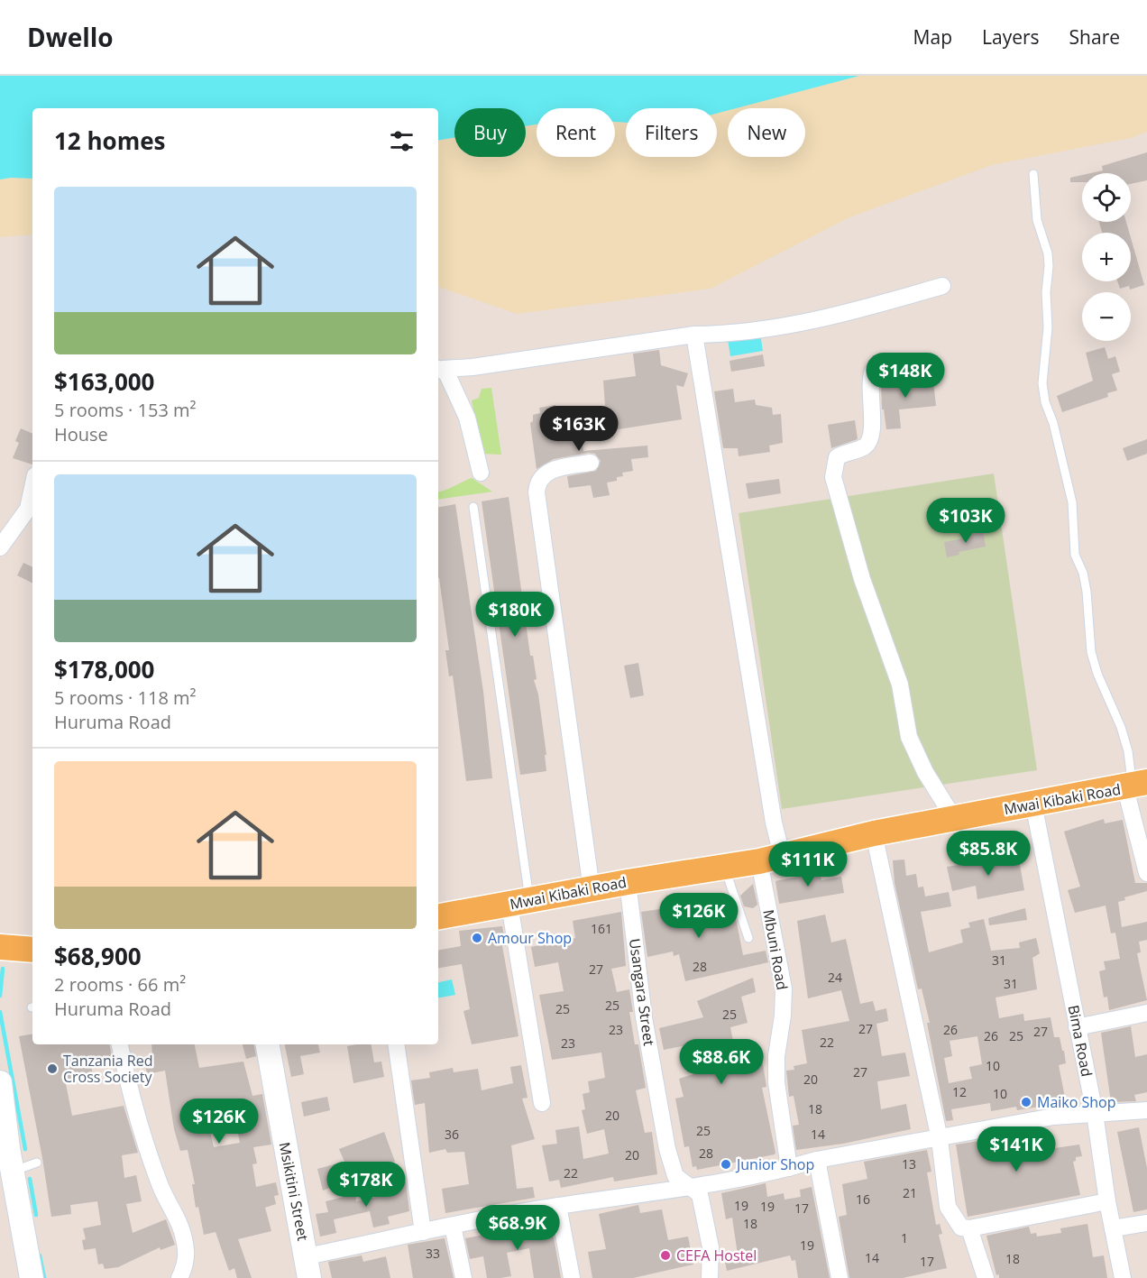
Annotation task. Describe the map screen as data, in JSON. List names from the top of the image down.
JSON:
{
  "streets": {
    "main road": ["Mwai Kibaki Road"],
    "street": [
      "Mbuni Road",
      "Usangara Street",
      "Bima Road",
      "Msikitini Street"
    ]
  },
  "crossings": [
    ["Mwai Kibaki Road", "Mbuni Road"],
    ["Mwai Kibaki Road", "Usangara Street"],
    ["Mwai Kibaki Road", "Bima Road"]
  ],
  "places": [
    "Amour Shop",
    "Tanzania Red Cross Society",
    "Maiko Shop",
    "Junior Shop",
    "CEFA Hostel"
  ],
  "house_numbers": [
    "161",
    "31",
    "28",
    "27",
    "24",
    "31",
    "25",
    "25",
    "25",
    "27",
    "23",
    "26",
    "27",
    "26",
    "25",
    "22",
    "23",
    "10",
    "27",
    "20",
    "12",
    "10",
    "18",
    "20",
    "25",
    "36",
    "14",
    "28",
    "20",
    "13",
    "22",
    "21",
    "16",
    "19",
    "19",
    "17",
    "18",
    "1",
    "19",
    "33",
    "14",
    "18",
    "17"
  ],
  "page": {
    "header": "Dwello",
    "nav": ["Map", "Layers", "Share"],
    "chip": [
      "Buy",
      "Rent",
      "Filters",
      "New"
    ],
    "heading": "12 homes",
    "map_buttons": ["+", "−"],
    "list": [
      {
        "name": "$163,000",
        "note": "5 rooms · 153 m² · House"
      },
      {
        "name": "$178,000",
        "note": "5 rooms · 118 m² · Huruma Road"
      },
      {
        "name": "$68,900",
        "note": "2 rooms · 66 m² · Huruma Road"
      }
    ],
    "price": [
      "$148K",
      "$163K",
      "$103K",
      "$180K",
      "$85.8K",
      "$111K",
      "$126K",
      "$88.6K",
      "$126K",
      "$141K",
      "$178K",
      "$68.9K"
    ]
  }
}
